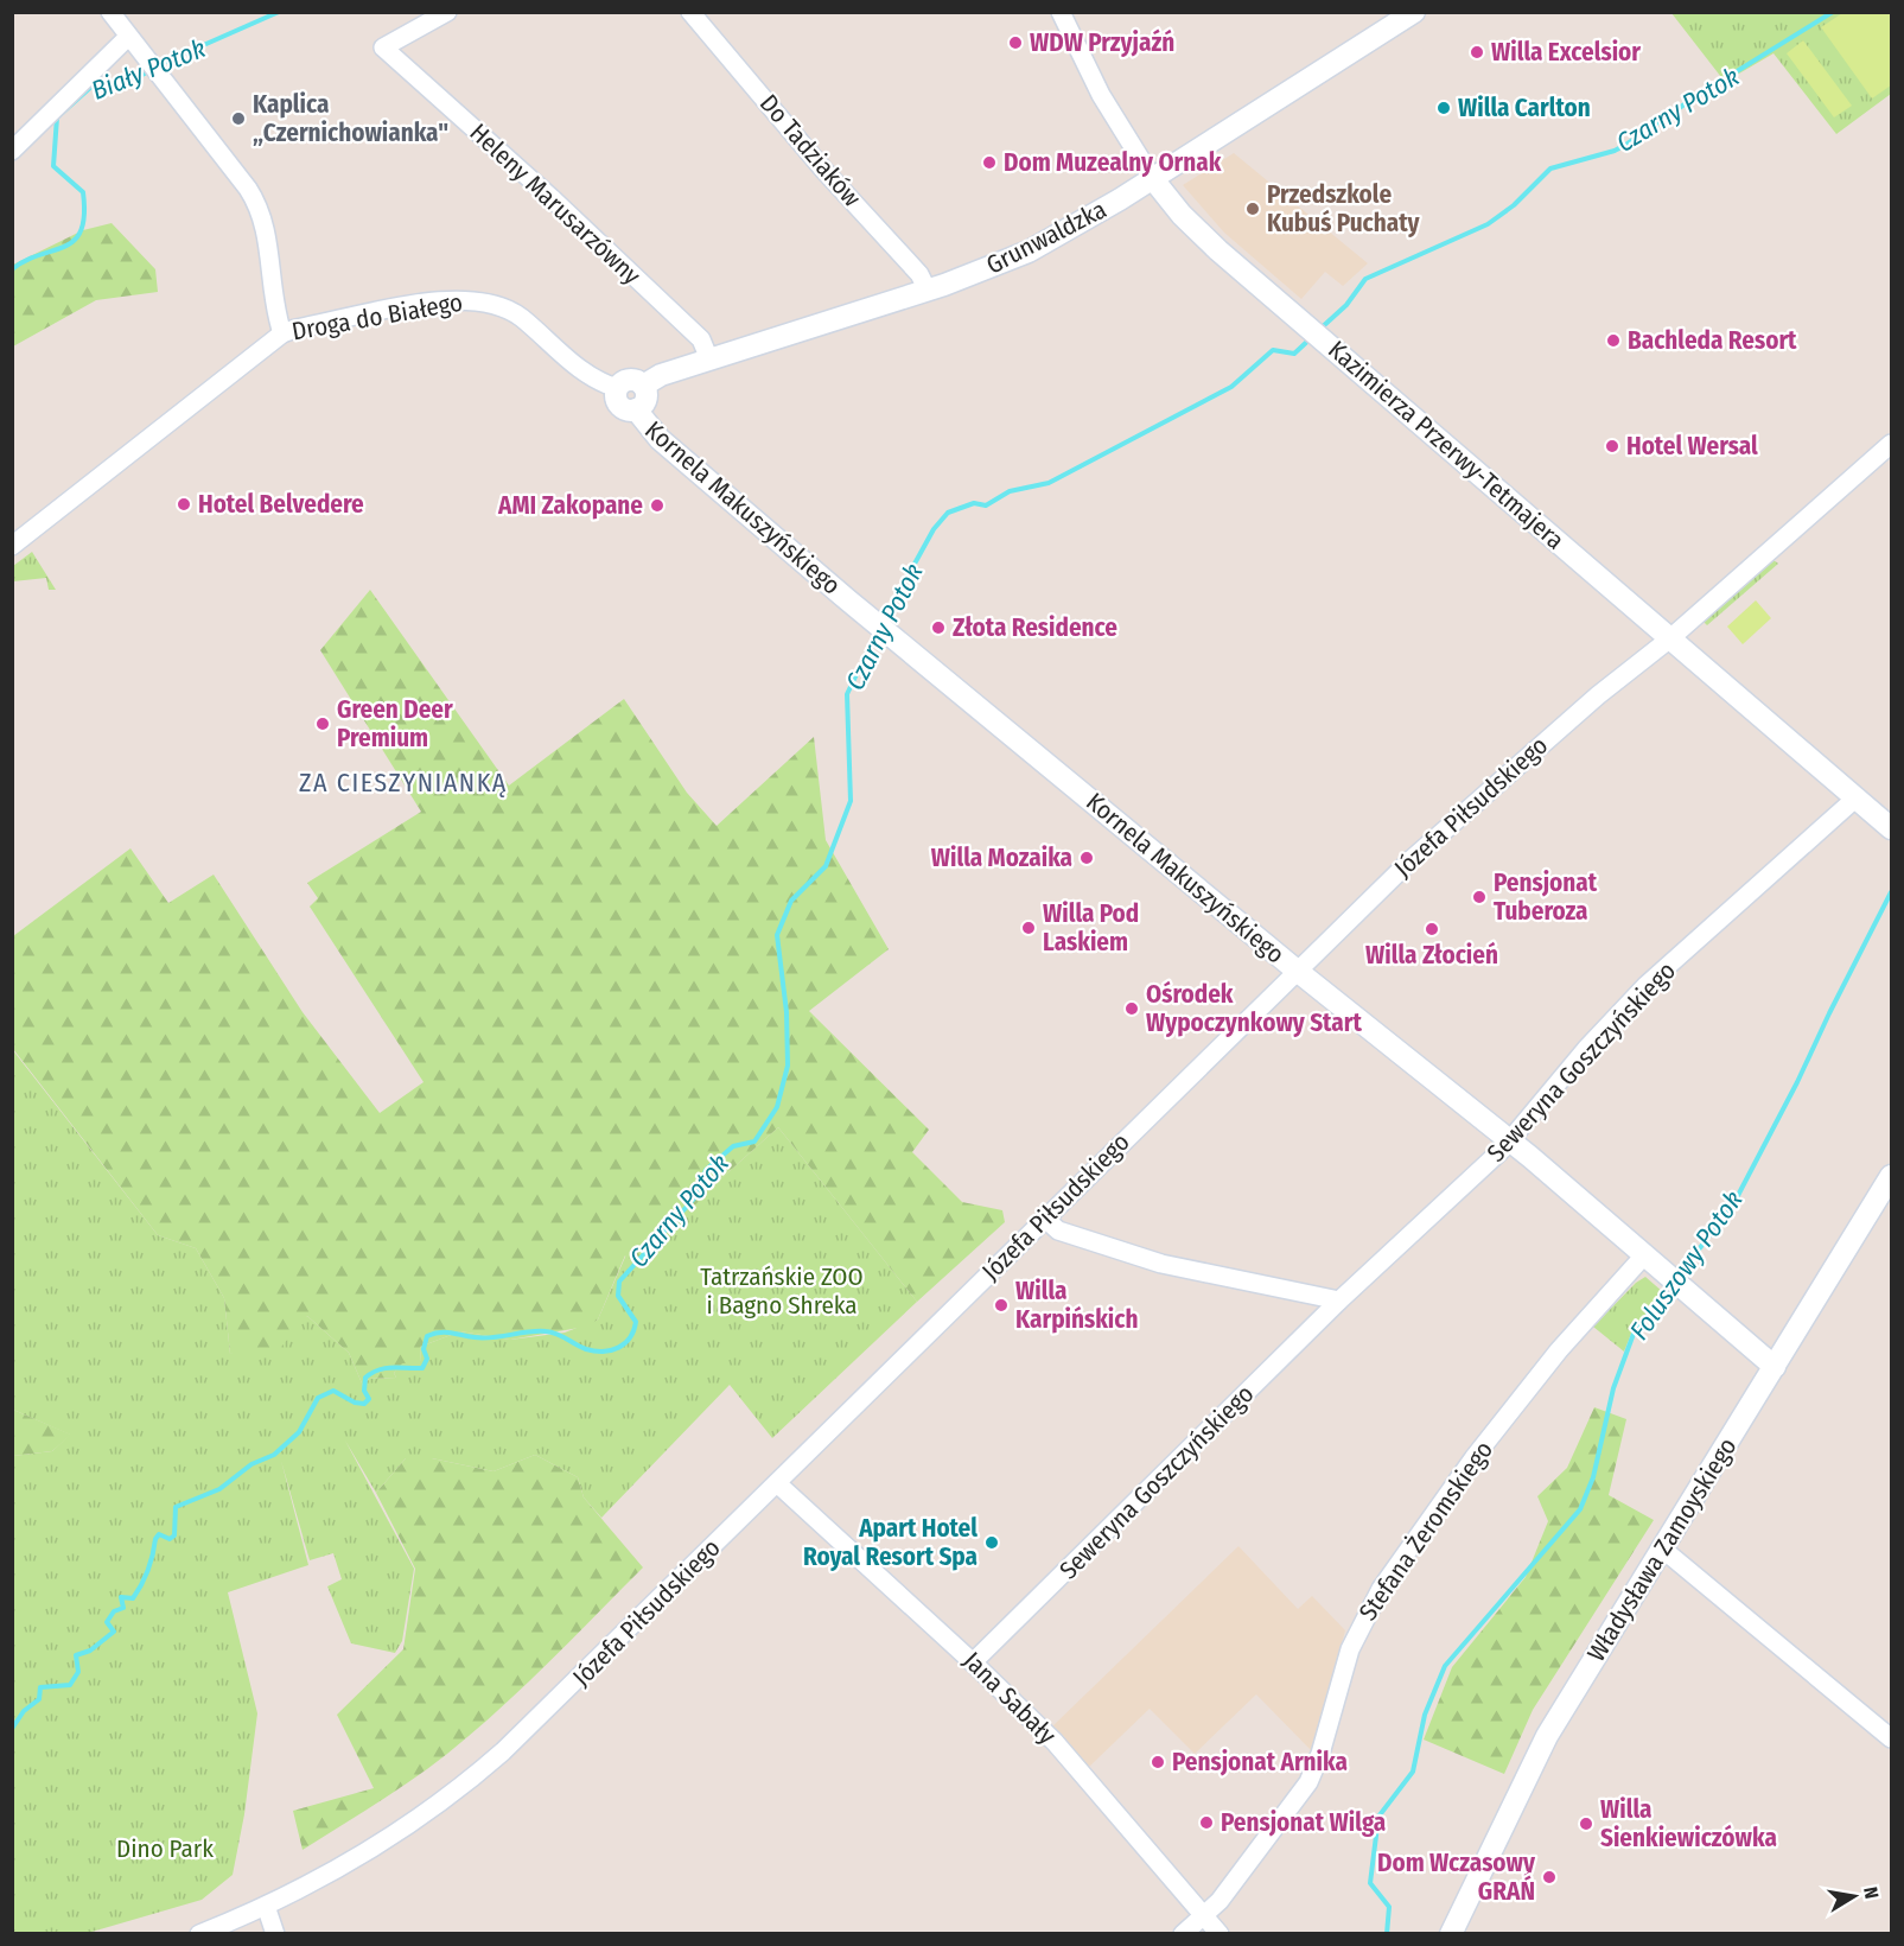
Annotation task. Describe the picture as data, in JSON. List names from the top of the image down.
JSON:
{
  "streets": {
    "street": [
      "Do Tadziaków",
      "Heleny Marusarzówny",
      "Grunwaldzka",
      "Droga do Białego",
      "Kazimierza Przerwy-Tetmajera",
      "Kornela Makuszyńskiego",
      "Józefa Piłsudskiego",
      "Seweryna Goszczyńskiego",
      "Stefana Żeromskiego",
      "Władysława Zamoyskiego",
      "Jana Sabały"
    ]
  },
  "crossings": [
    ["Do Tadziaków", "Grunwaldzka"],
    ["Heleny Marusarzówny", "Grunwaldzka"],
    ["Grunwaldzka", "Droga do Białego"],
    ["Grunwaldzka", "Kazimierza Przerwy-Tetmajera"],
    ["Grunwaldzka", "Kornela Makuszyńskiego"],
    ["Droga do Białego", "Kornela Makuszyńskiego"],
    ["Kazimierza Przerwy-Tetmajera", "Józefa Piłsudskiego"],
    ["Kazimierza Przerwy-Tetmajera", "Seweryna Goszczyńskiego"],
    ["Kornela Makuszyńskiego", "Józefa Piłsudskiego"],
    ["Kornela Makuszyńskiego", "Seweryna Goszczyńskiego"],
    ["Kornela Makuszyńskiego", "Stefana Żeromskiego"],
    ["Kornela Makuszyńskiego", "Władysława Zamoyskiego"],
    ["Józefa Piłsudskiego", "Jana Sabały"],
    ["Seweryna Goszczyńskiego", "Jana Sabały"],
    ["Stefana Żeromskiego", "Jana Sabały"]
  ],
  "districts": ["ZA CIESZYNIANKĄ"],
  "water": ["Biały Potok", "Czarny Potok", "Foluszowy Potok"],
  "parks": ["Tatrzańskie ZOO i Bagno Shreka", "Dino Park"],
  "places": [
    "WDW Przyjaźń",
    "Willa Excelsior",
    "Willa Carlton",
    "Kaplica „Czernichowianka\"",
    "Dom Muzealny Ornak",
    "Przedszkole Kubuś Puchaty",
    "Bachleda Resort",
    "Hotel Wersal",
    "Hotel Belvedere",
    "AMI Zakopane",
    "Złota Residence",
    "Green Deer Premium",
    "Willa Mozaika",
    "Pensjonat Tuberoza",
    "Willa Pod Laskiem",
    "Willa Złocień",
    "Ośrodek Wypoczynkowy Start",
    "Willa Karpińskich",
    "Apart Hotel Royal Resort Spa",
    "Pensjonat Arnika",
    "Pensjonat Wilga",
    "Willa Sienkiewiczówka",
    "Dom Wczasowy GRAŃ"
  ],
  "north": "right"
}
